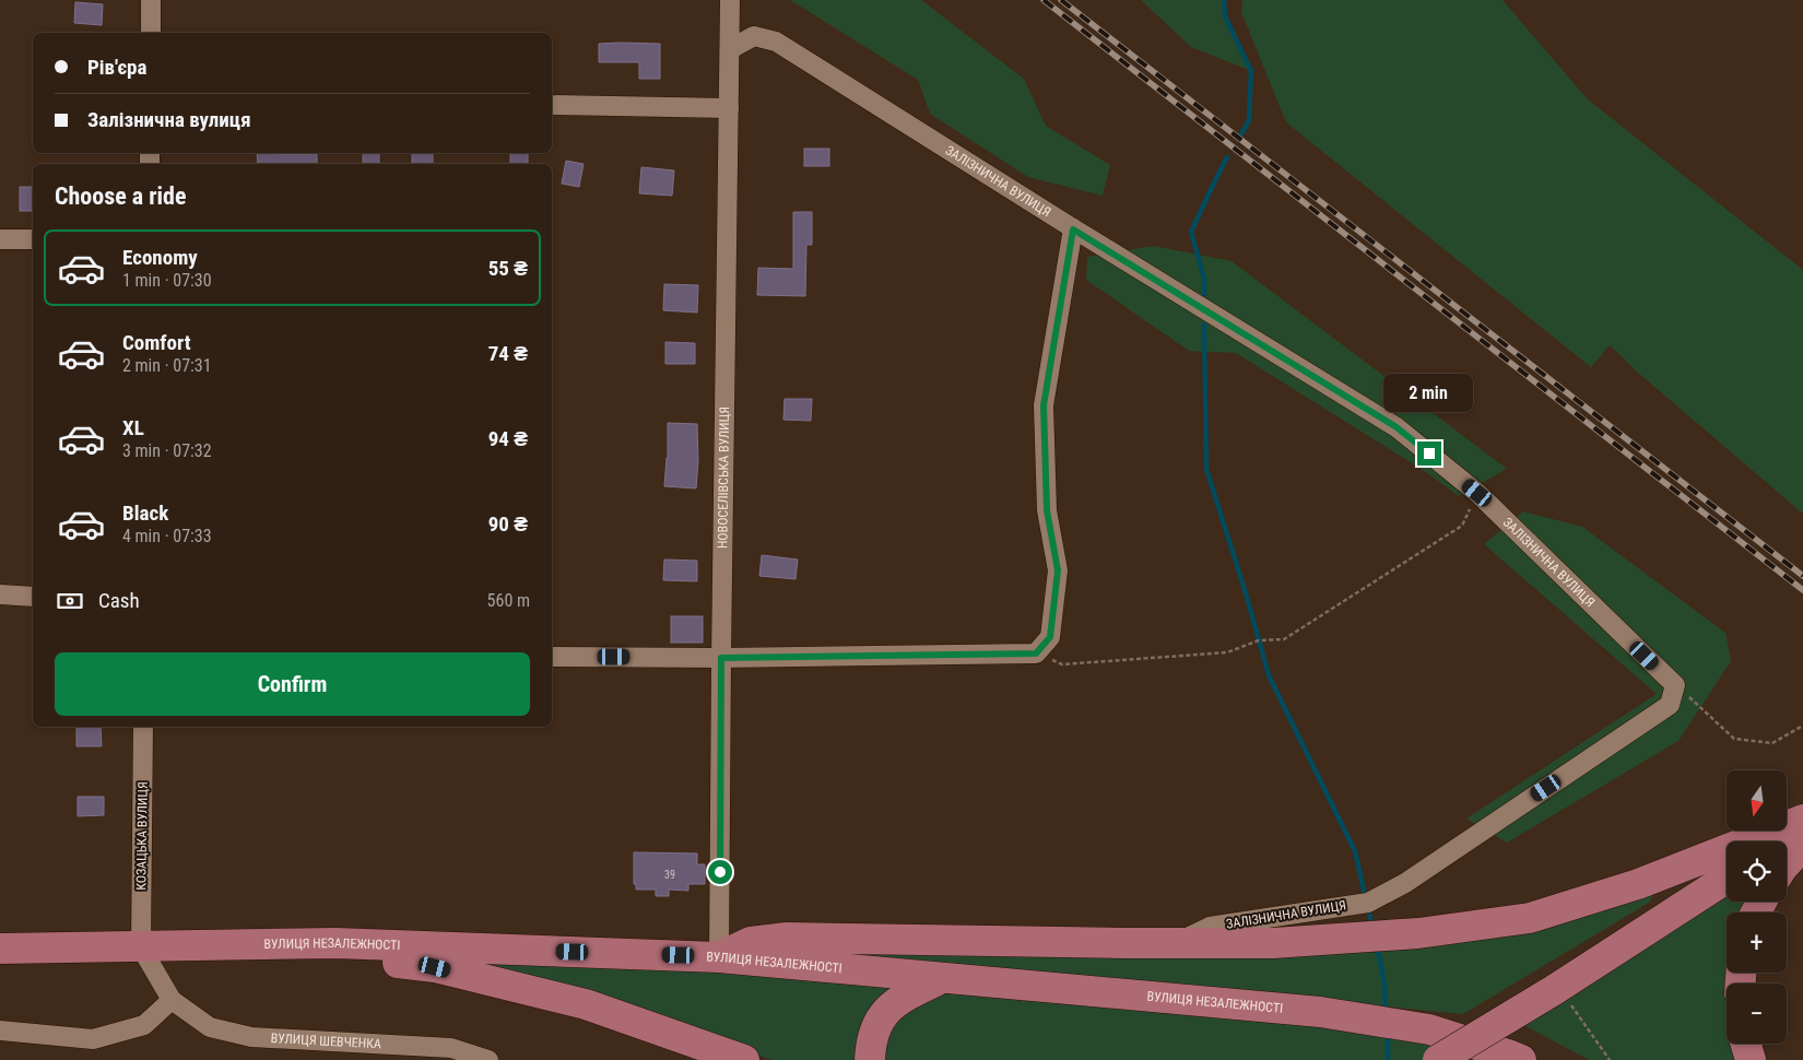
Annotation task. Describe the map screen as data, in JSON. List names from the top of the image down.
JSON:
{
  "streets": {
    "main road": ["ВУЛИЦЯ НЕЗАЛЕЖНОСТІ"],
    "street": [
      "ЗАЛІЗНИЧНА ВУЛИЦЯ",
      "НОВОСЕЛІВСЬКА ВУЛИЦЯ",
      "КОЗАЦЬКА ВУЛИЦЯ",
      "ВУЛИЦЯ ШЕВЧЕНКА"
    ]
  },
  "crossings": [
    ["ЗАЛІЗНИЧНА ВУЛИЦЯ", "НОВОСЕЛІВСЬКА ВУЛИЦЯ"],
    ["НОВОСЕЛІВСЬКА ВУЛИЦЯ", "ВУЛИЦЯ НЕЗАЛЕЖНОСТІ"],
    ["КОЗАЦЬКА ВУЛИЦЯ", "ВУЛИЦЯ НЕЗАЛЕЖНОСТІ"],
    ["КОЗАЦЬКА ВУЛИЦЯ", "ВУЛИЦЯ ШЕВЧЕНКА"],
    ["ВУЛИЦЯ НЕЗАЛЕЖНОСТІ", "ВУЛИЦЯ ШЕВЧЕНКА"]
  ],
  "house_numbers": ["39"],
  "north": "bottom",
  "page": {
    "banner": ["Рів'єра", "Залізнична вулиця"],
    "heading": "Choose a ride",
    "list": [
      {
        "name": "Economy",
        "note": "1 min · 07:30",
        "value": "55 ₴"
      },
      {
        "name": "Comfort",
        "note": "2 min · 07:31",
        "value": "74 ₴"
      },
      {
        "name": "XL",
        "note": "3 min · 07:32",
        "value": "94 ₴"
      },
      {
        "name": "Black",
        "note": "4 min · 07:33",
        "value": "90 ₴"
      }
    ],
    "bubble": "2 min",
    "pay": ["Cash", "560 m"],
    "buttons": "Confirm",
    "map_buttons": ["+", "−"]
  }
}
